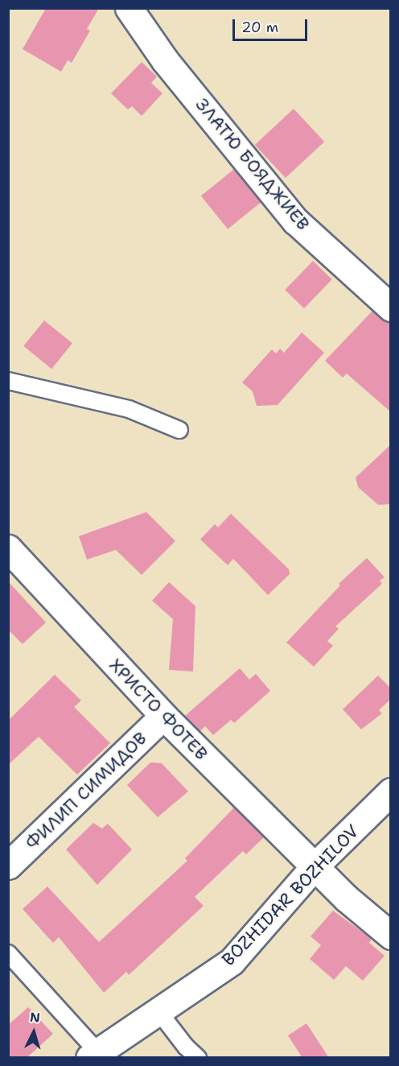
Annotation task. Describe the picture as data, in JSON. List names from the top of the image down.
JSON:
{
  "streets": {
    "street": [
      "ЗЛАТЮ БОЯДЖИЕВ",
      "ХРИСТО ФОТЕВ",
      "ФИЛИП СИМИДОВ",
      "BOZHIDAR BOZHILOV"
    ]
  },
  "crossings": [
    ["ХРИСТО ФОТЕВ", "ФИЛИП СИМИДОВ"],
    ["ХРИСТО ФОТЕВ", "BOZHIDAR BOZHILOV"]
  ],
  "scale_bar": "20 m",
  "north": "top"
}
